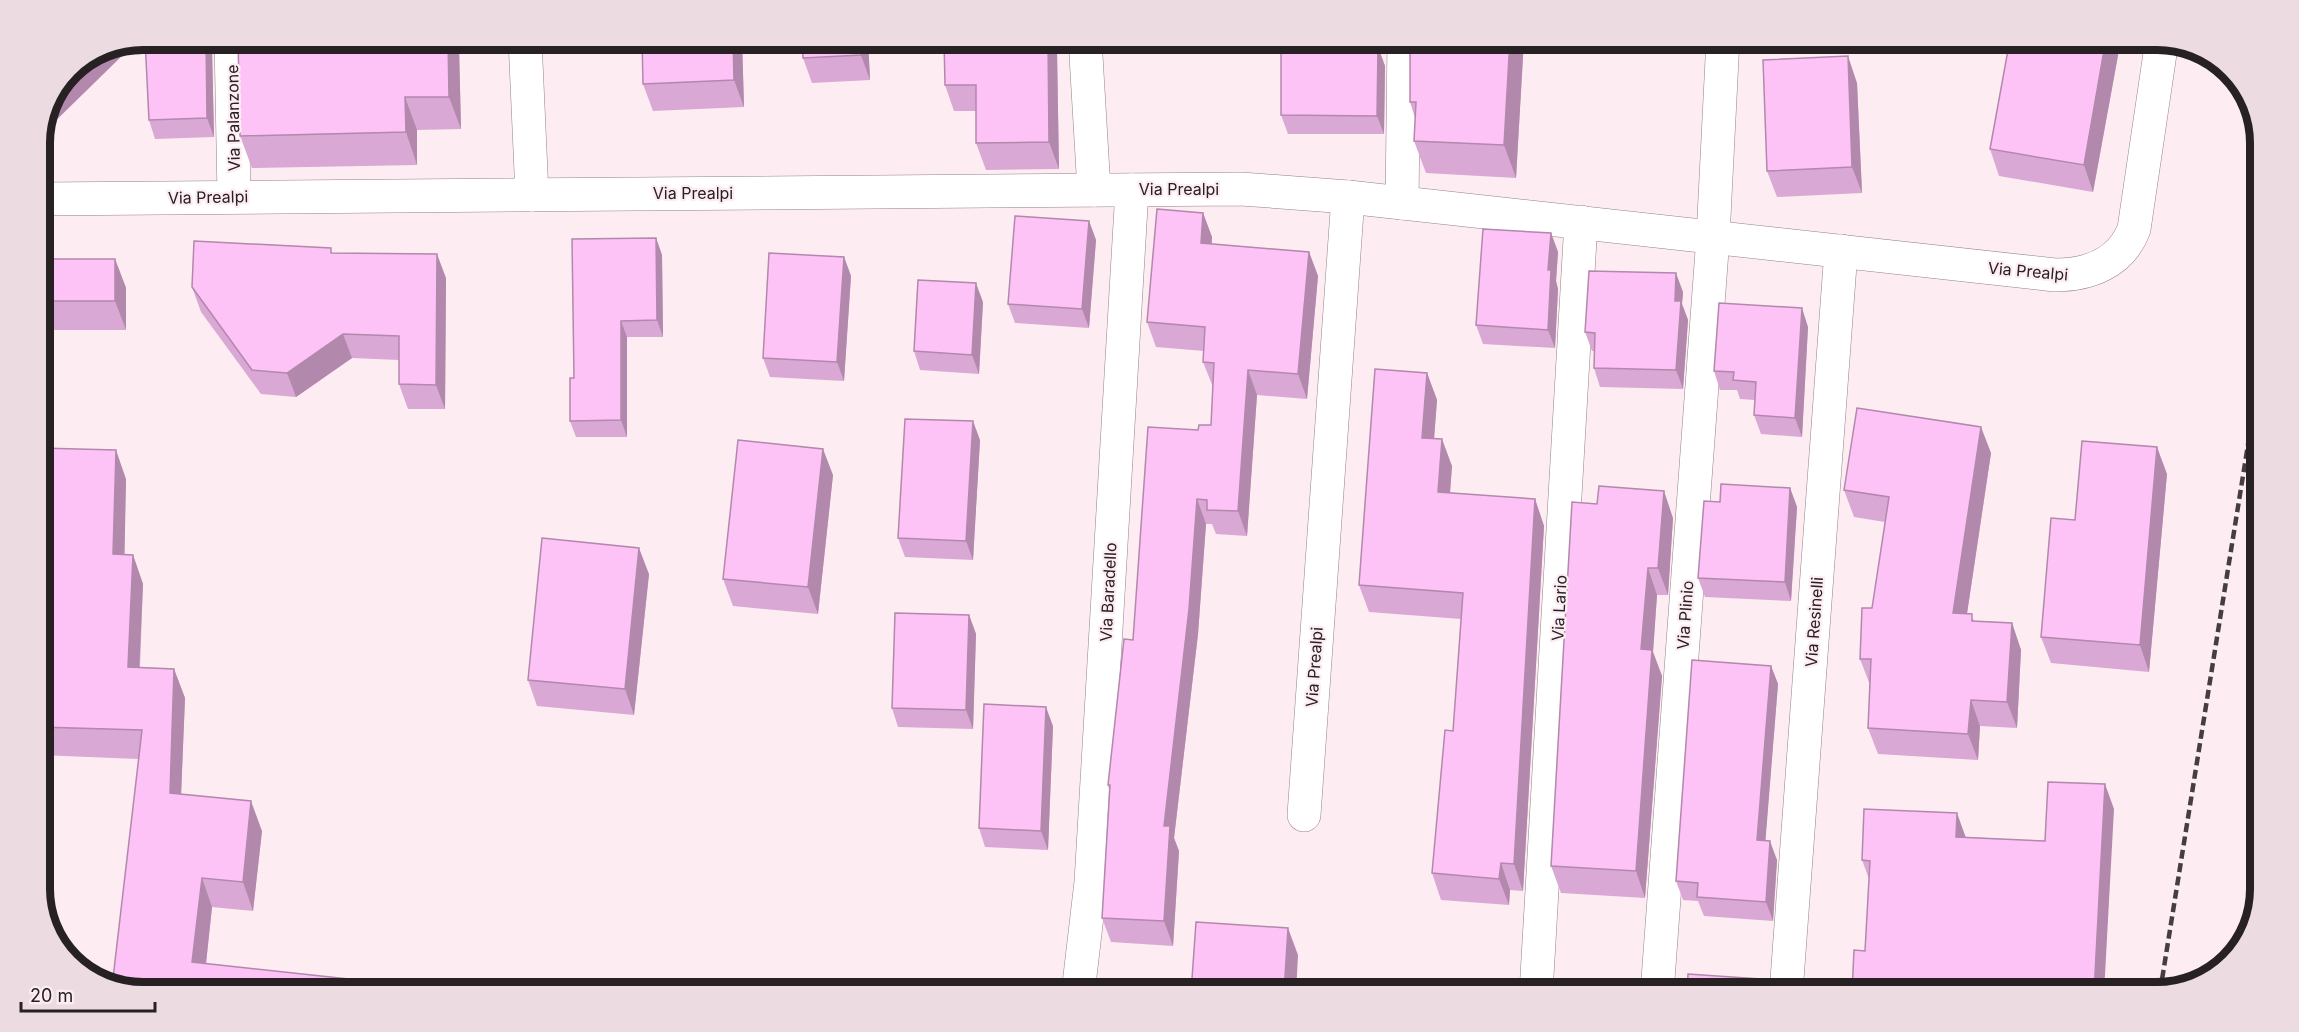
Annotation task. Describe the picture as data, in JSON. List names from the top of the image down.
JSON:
{
  "streets": {
    "street": [
      "Via Palanzone",
      "Via Prealpi",
      "Via Baradello",
      "Via Lario",
      "Via Plinio",
      "Via Resinelli"
    ]
  },
  "crossings": [
    ["Via Palanzone", "Via Prealpi"],
    ["Via Prealpi", "Via Baradello"],
    ["Via Prealpi", "Via Lario"],
    ["Via Prealpi", "Via Plinio"],
    ["Via Prealpi", "Via Resinelli"]
  ],
  "scale_bar": "20 m"
}
